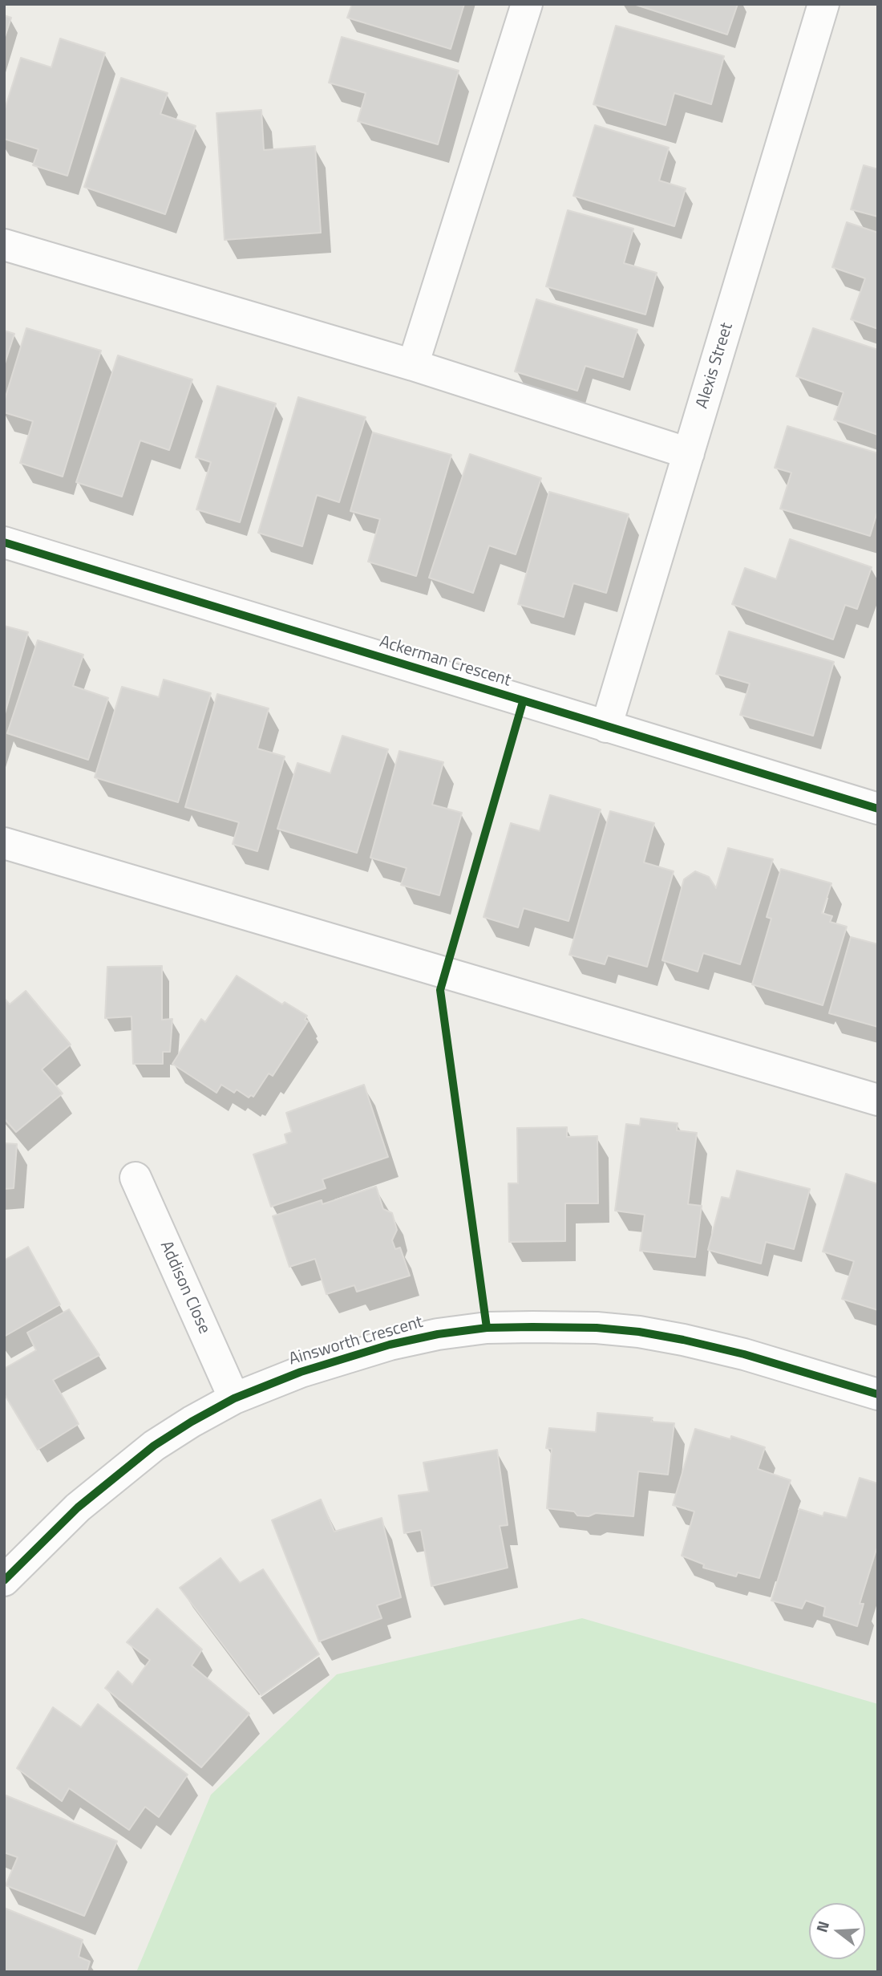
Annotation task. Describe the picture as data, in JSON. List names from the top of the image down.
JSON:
{
  "streets": {
    "street": [
      "Alexis Street",
      "Ackerman Crescent",
      "Addison Close",
      "Ainsworth Crescent"
    ]
  },
  "crossings": [
    ["Alexis Street", "Ackerman Crescent"],
    ["Addison Close", "Ainsworth Crescent"]
  ],
  "north": "left"
}
